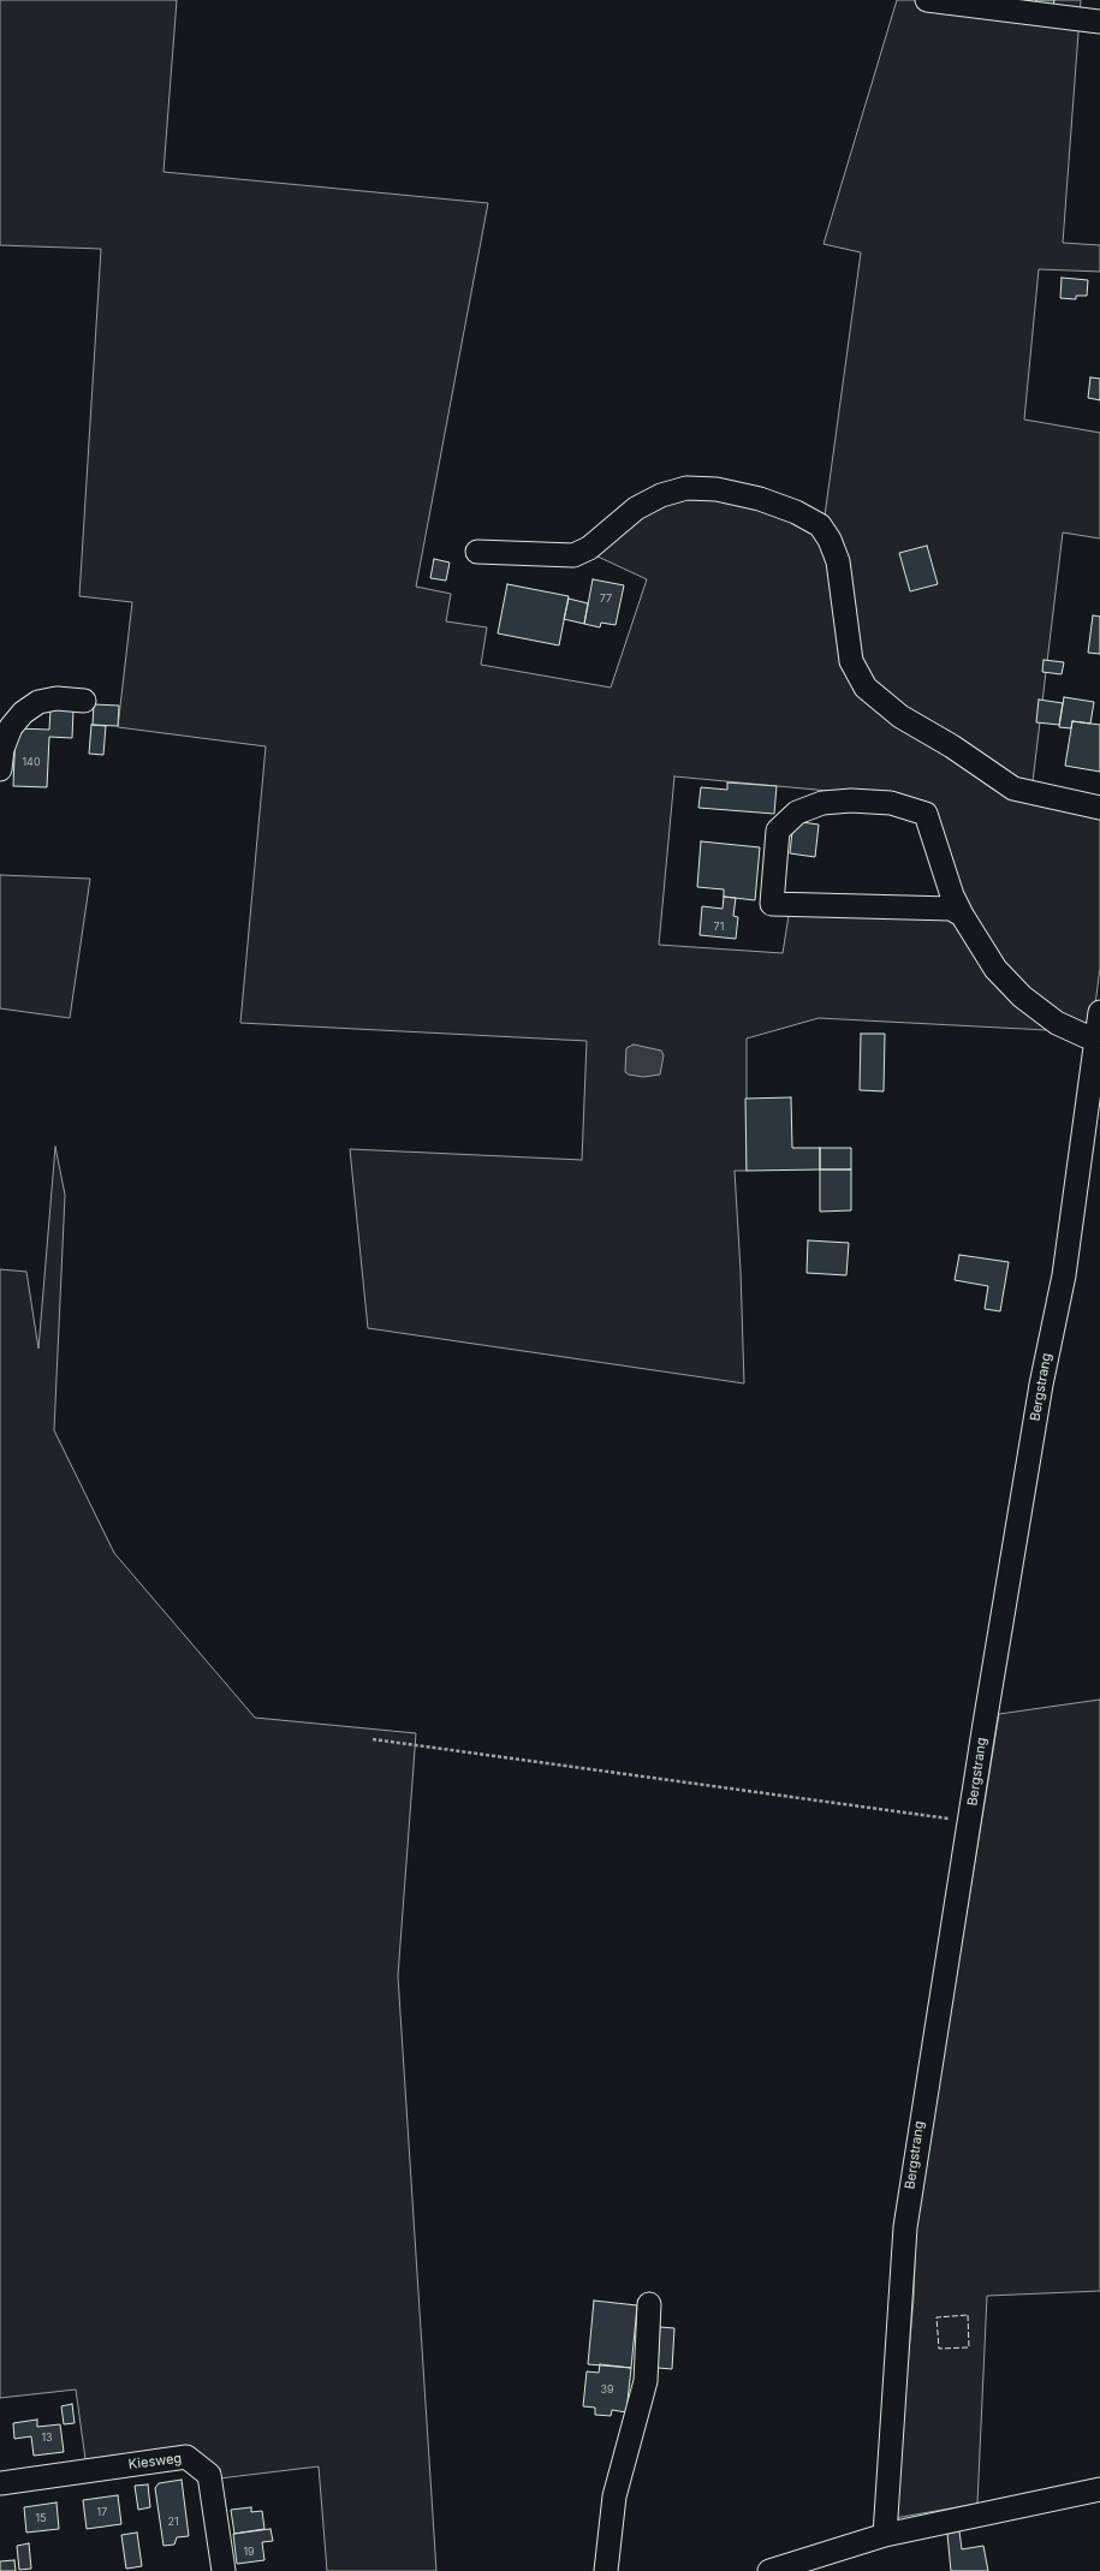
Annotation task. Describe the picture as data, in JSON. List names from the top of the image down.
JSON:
{
  "streets": {
    "street": ["Bergstrang", "Kiesweg"]
  },
  "house_numbers": [
    "77",
    "140",
    "71",
    "39",
    "13",
    "17",
    "15",
    "21",
    "19"
  ]
}
